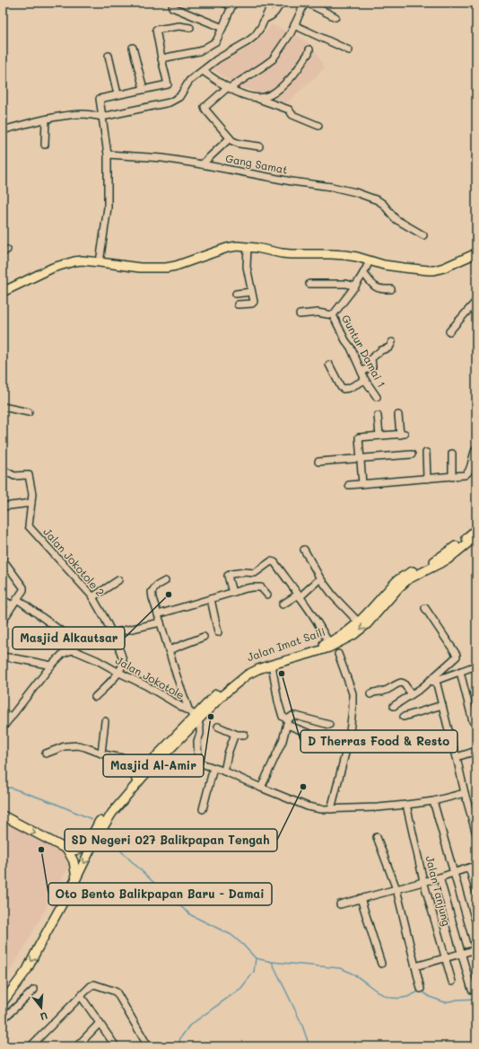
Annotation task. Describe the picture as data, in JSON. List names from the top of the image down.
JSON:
{
  "streets": {
    "main road": ["Jalan Imat Saili"],
    "street": [
      "Gang Samat",
      "Guntur Damai 1",
      "Jalan Jokotole 2",
      "Jalan Jokotole",
      "Jalan Tanjung"
    ]
  },
  "crossings": [
    ["Jalan Jokotole 2", "Jalan Jokotole"],
    ["Jalan Imat Saili", "Jalan Jokotole"]
  ],
  "places": [
    "Masjid Alkautsar",
    "D Therras Food & Resto",
    "Masjid Al-Amir",
    "SD Negeri 027 Balikpapan Tengah",
    "Oto Bento Balikpapan Baru - Damai"
  ],
  "north": "bottom"
}
